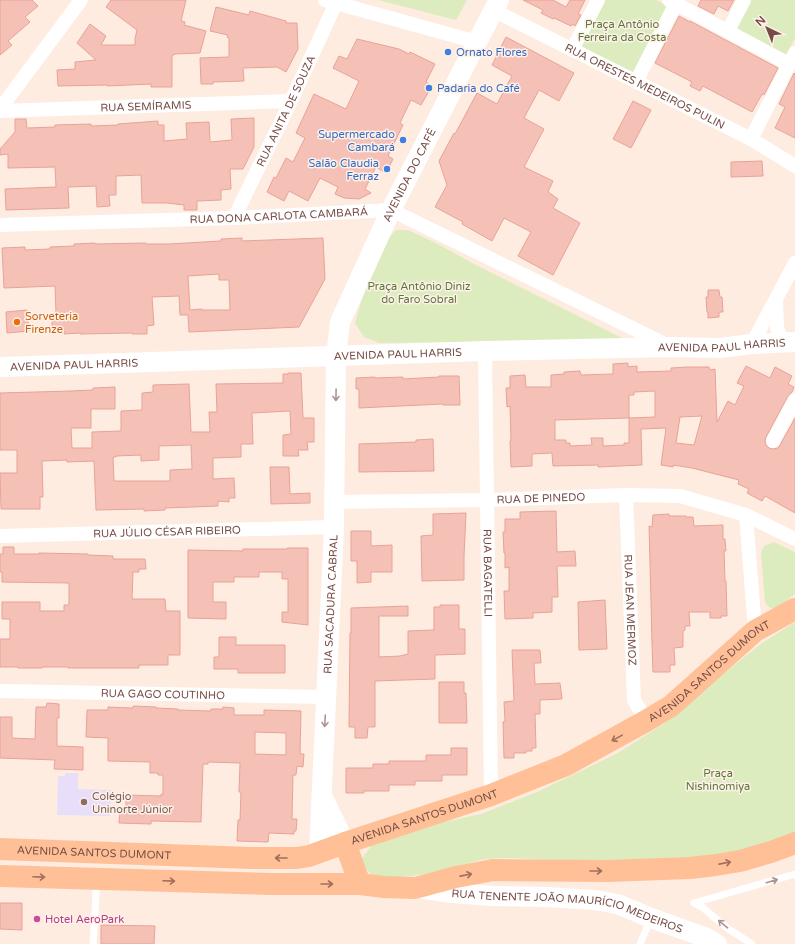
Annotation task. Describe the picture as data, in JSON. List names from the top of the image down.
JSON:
{
  "streets": {
    "main road": ["AVENIDA SANTOS DUMONT"],
    "street": [
      "RUA ORESTES MEDEIROS PULIN",
      "RUA SEMÍRAMIS",
      "RUA ANITA DE SOUZA",
      "AVENIDA DO CAFÉ",
      "RUA DONA CARLOTA CAMBARÁ",
      "AVENIDA PAUL HARRIS",
      "RUA DE PINEDO",
      "RUA JÚLIO CÉSAR RIBEIRO",
      "RUA BAGATELLI",
      "RUA SACADURA CABRAL",
      "RUA JEAN MERMOZ",
      "RUA GAGO COUTINHO",
      "RUA TENENTE JOÃO MAURÍCIO MEDEIROS"
    ]
  },
  "crossings": [
    ["RUA ORESTES MEDEIROS PULIN", "AVENIDA DO CAFÉ"],
    ["RUA SEMÍRAMIS", "RUA ANITA DE SOUZA"],
    ["RUA ANITA DE SOUZA", "RUA DONA CARLOTA CAMBARÁ"],
    ["AVENIDA DO CAFÉ", "RUA DONA CARLOTA CAMBARÁ"],
    ["AVENIDA DO CAFÉ", "AVENIDA PAUL HARRIS"],
    ["AVENIDA DO CAFÉ", "RUA SACADURA CABRAL"],
    ["RUA DONA CARLOTA CAMBARÁ", "AVENIDA PAUL HARRIS"],
    ["AVENIDA PAUL HARRIS", "RUA BAGATELLI"],
    ["AVENIDA PAUL HARRIS", "RUA SACADURA CABRAL"],
    ["RUA DE PINEDO", "RUA BAGATELLI"],
    ["RUA DE PINEDO", "RUA SACADURA CABRAL"],
    ["RUA DE PINEDO", "RUA JEAN MERMOZ"],
    ["RUA JÚLIO CÉSAR RIBEIRO", "RUA SACADURA CABRAL"],
    ["RUA BAGATELLI", "AVENIDA SANTOS DUMONT"],
    ["RUA SACADURA CABRAL", "AVENIDA SANTOS DUMONT"],
    ["RUA SACADURA CABRAL", "RUA GAGO COUTINHO"],
    ["RUA JEAN MERMOZ", "AVENIDA SANTOS DUMONT"]
  ],
  "one_way": ["RUA SACADURA CABRAL"],
  "parks": ["Praça Antônio Ferreira da Costa", "Praça Antônio Diniz do Faro Sobral", "Praça Nishinomiya"],
  "places": [
    "Ornato Flores",
    "Padaria do Café",
    "Supermercado Cambará",
    "Salão Claudia Ferraz",
    "Sorveteria Firenze",
    "Colégio Uninorte Júnior",
    "Hotel AeroPark"
  ],
  "north": "top left"
}
